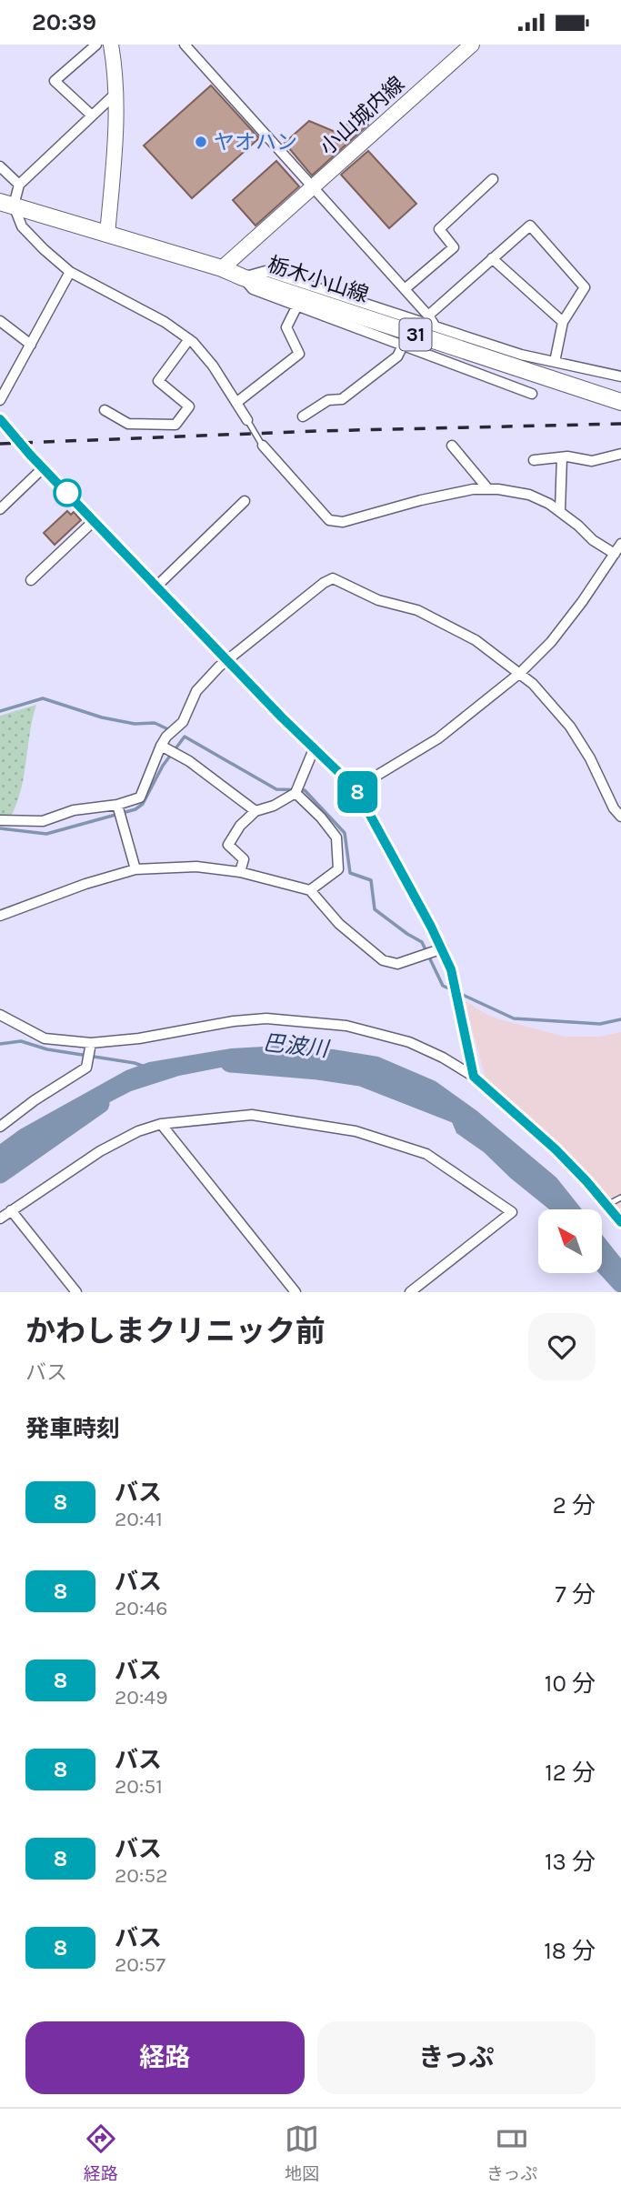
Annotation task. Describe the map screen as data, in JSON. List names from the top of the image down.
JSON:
{
  "streets": {
    "main road": ["小山城内線", "栃木小山線", "31"]
  },
  "crossings": [
    ["小山城内線", "栃木小山線"]
  ],
  "water": ["巴波川"],
  "places": ["ヤオハン"],
  "lines": ["bus line 8"],
  "north": "top left",
  "page": {
    "status": "20:39",
    "on_map": "8",
    "heading": [
      ["かわしまクリニック前", "バス"],
      "発車時刻"
    ],
    "list": [
      {
        "mark": "8",
        "name": "バス",
        "note": "20:41",
        "value": "2 分"
      },
      {
        "mark": "8",
        "name": "バス",
        "note": "20:46",
        "value": "7 分"
      },
      {
        "mark": "8",
        "name": "バス",
        "note": "20:49",
        "value": "10 分"
      },
      {
        "mark": "8",
        "name": "バス",
        "note": "20:51",
        "value": "12 分"
      },
      {
        "mark": "8",
        "name": "バス",
        "note": "20:52",
        "value": "13 分"
      },
      {
        "mark": "8",
        "name": "バス",
        "note": "20:57",
        "value": "18 分"
      }
    ],
    "buttons": ["経路", "きっぷ"],
    "tabs": ["経路", "地図", "きっぷ"]
  }
}
